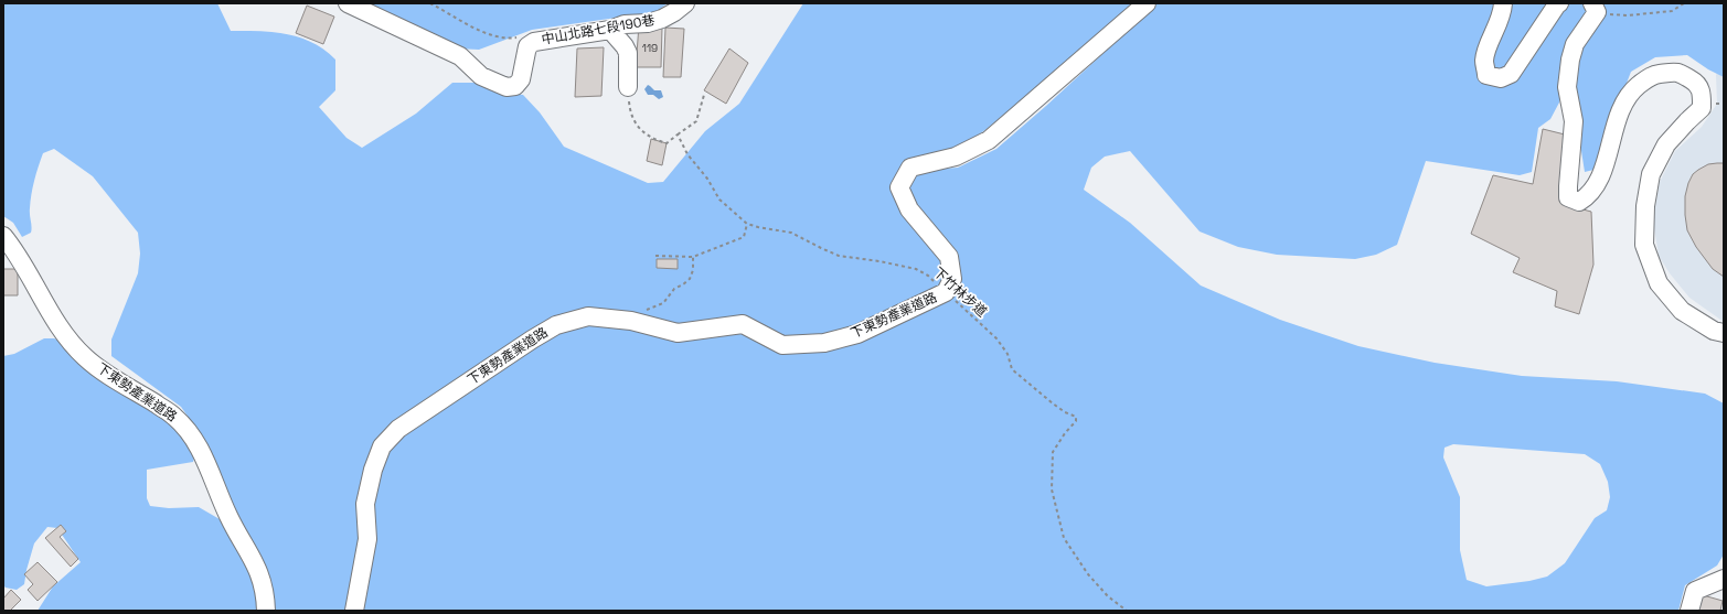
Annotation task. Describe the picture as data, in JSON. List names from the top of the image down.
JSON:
{
  "streets": {
    "street": ["中山北路七段190巷", "下東勢產業道路"],
    "path": ["下竹林步道"]
  },
  "crossings": [
    ["下竹林步道", "下東勢產業道路"]
  ],
  "house_numbers": ["119"]
}
